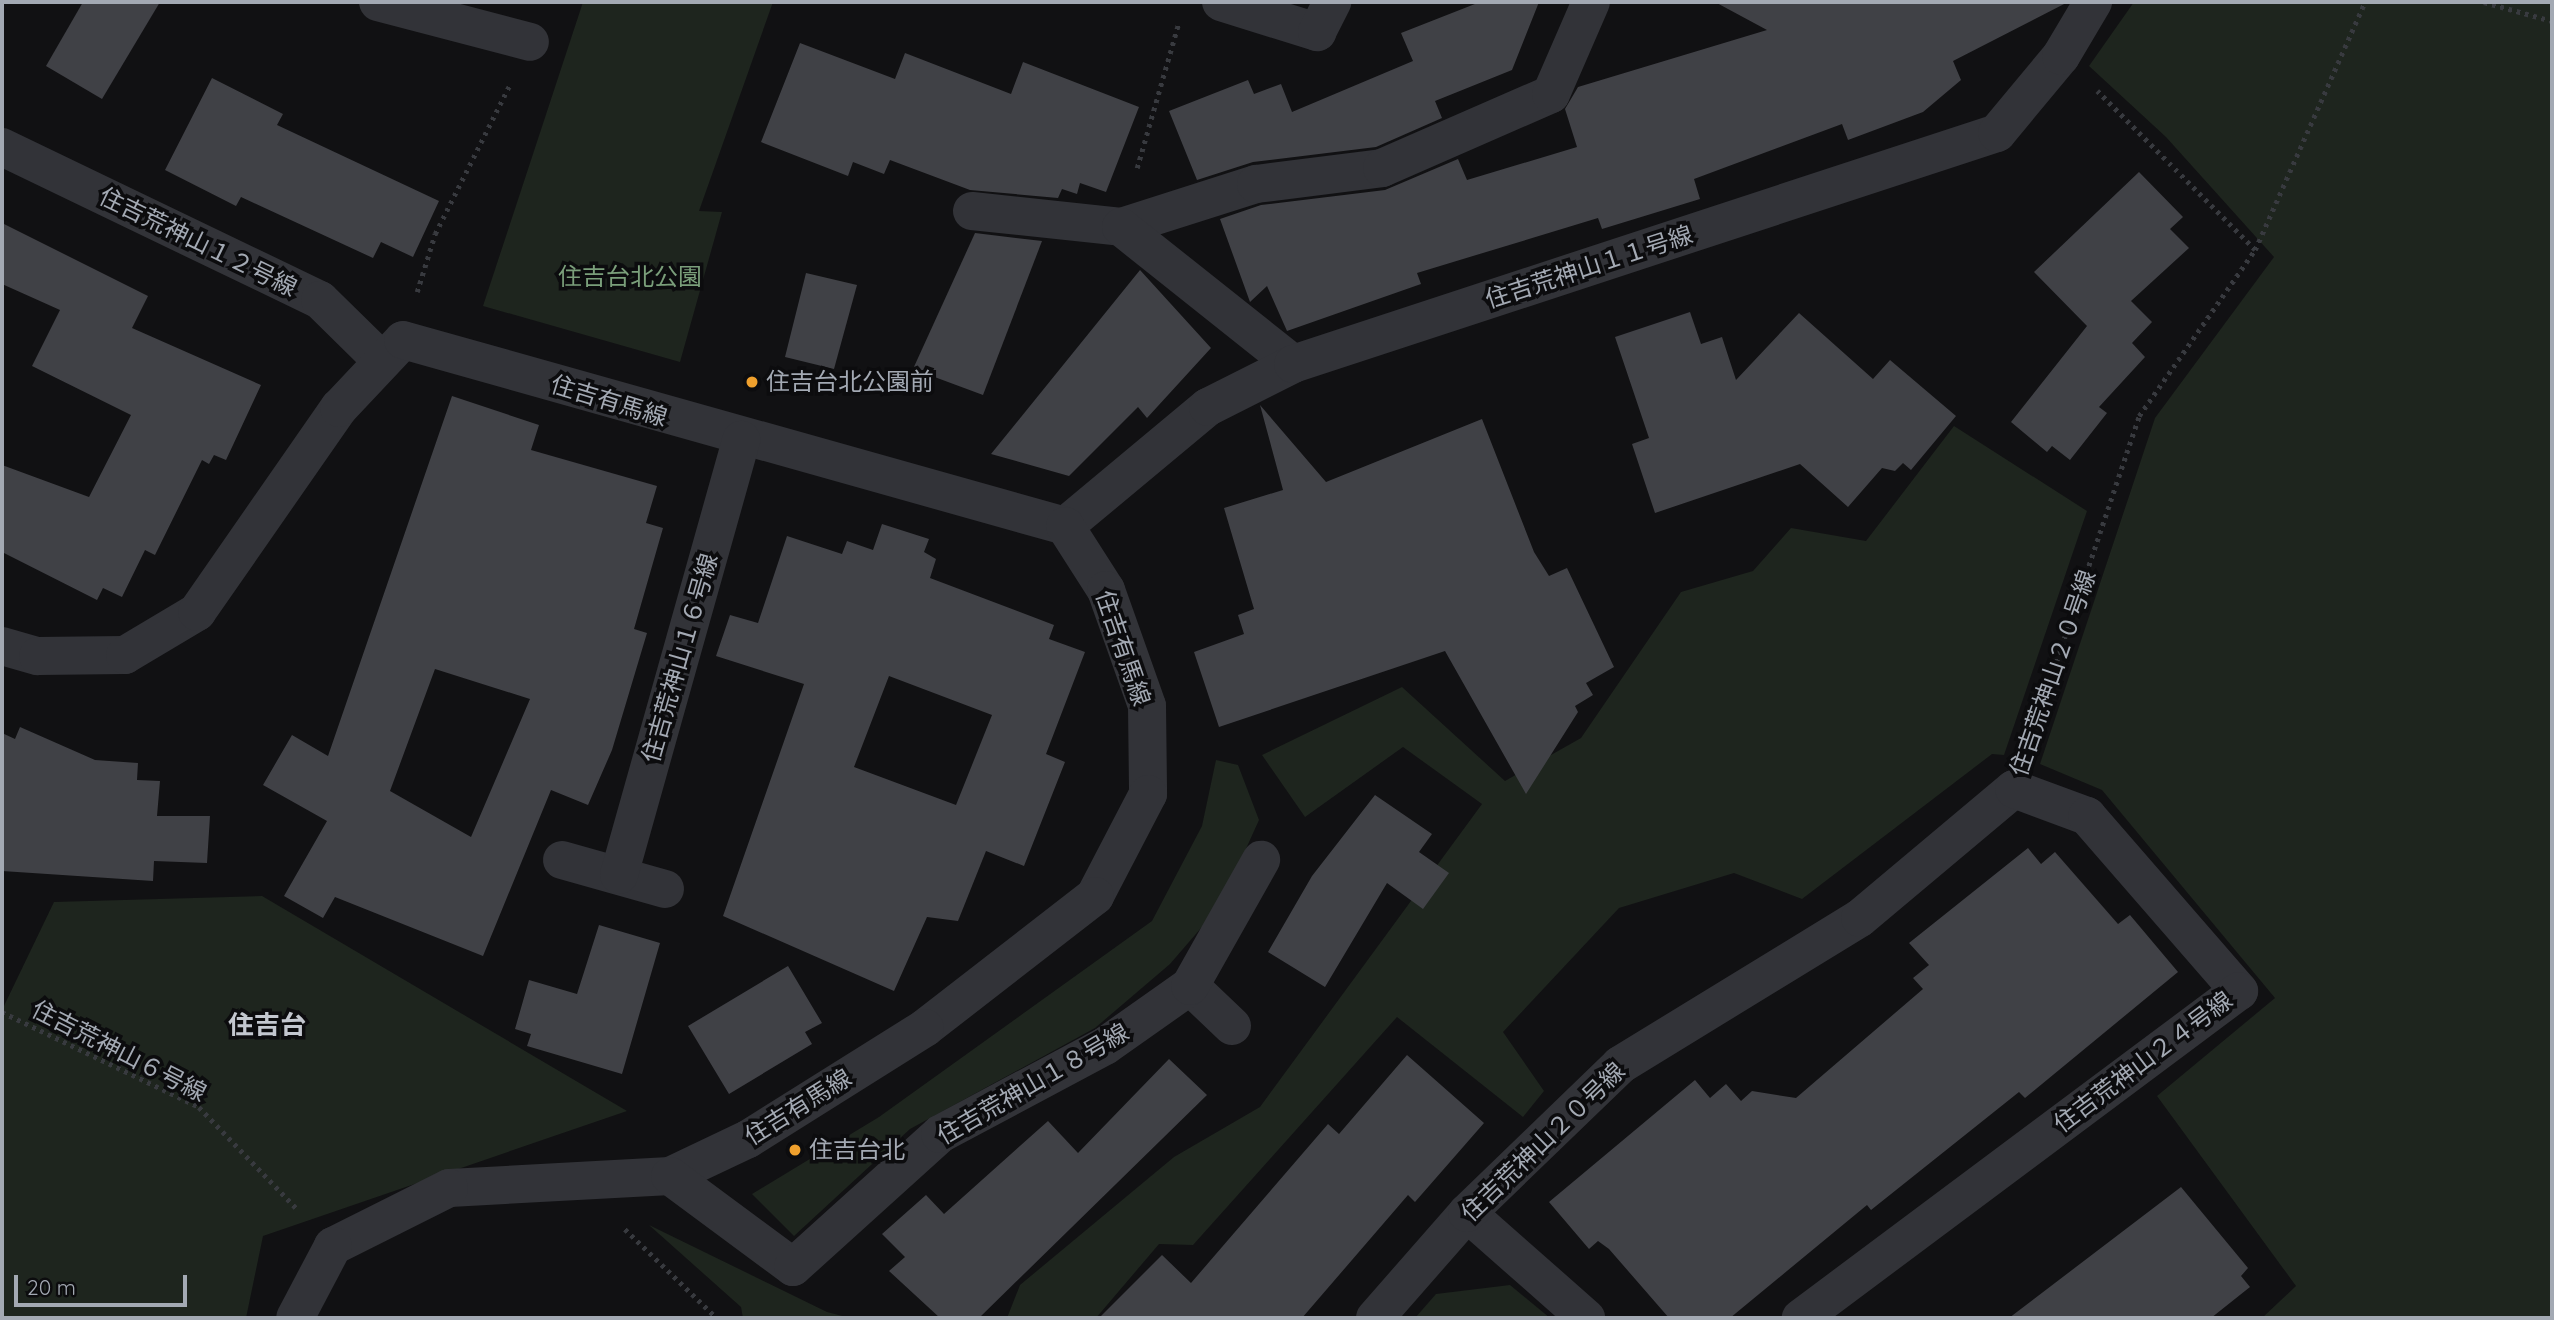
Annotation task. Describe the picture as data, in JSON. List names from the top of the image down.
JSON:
{
  "streets": {
    "street": [
      "住吉荒神山１２号線",
      "住吉荒神山１１号線",
      "住吉有馬線",
      "住吉荒神山１６号線",
      "住吉荒神山２０号線",
      "住吉荒神山２４号線",
      "住吉荒神山１８号線"
    ],
    "path": ["住吉荒神山６号線"]
  },
  "crossings": [
    ["住吉荒神山１２号線", "住吉有馬線"],
    ["住吉荒神山１１号線", "住吉有馬線"],
    ["住吉有馬線", "住吉荒神山１６号線"],
    ["住吉有馬線", "住吉荒神山６号線"],
    ["住吉有馬線", "住吉荒神山１８号線"],
    ["住吉荒神山２０号線", "住吉荒神山２４号線"]
  ],
  "districts": ["住吉台"],
  "parks": ["住吉台北公園"],
  "places": ["住吉台北公園前", "住吉台北"],
  "scale_bar": "20 m"
}
